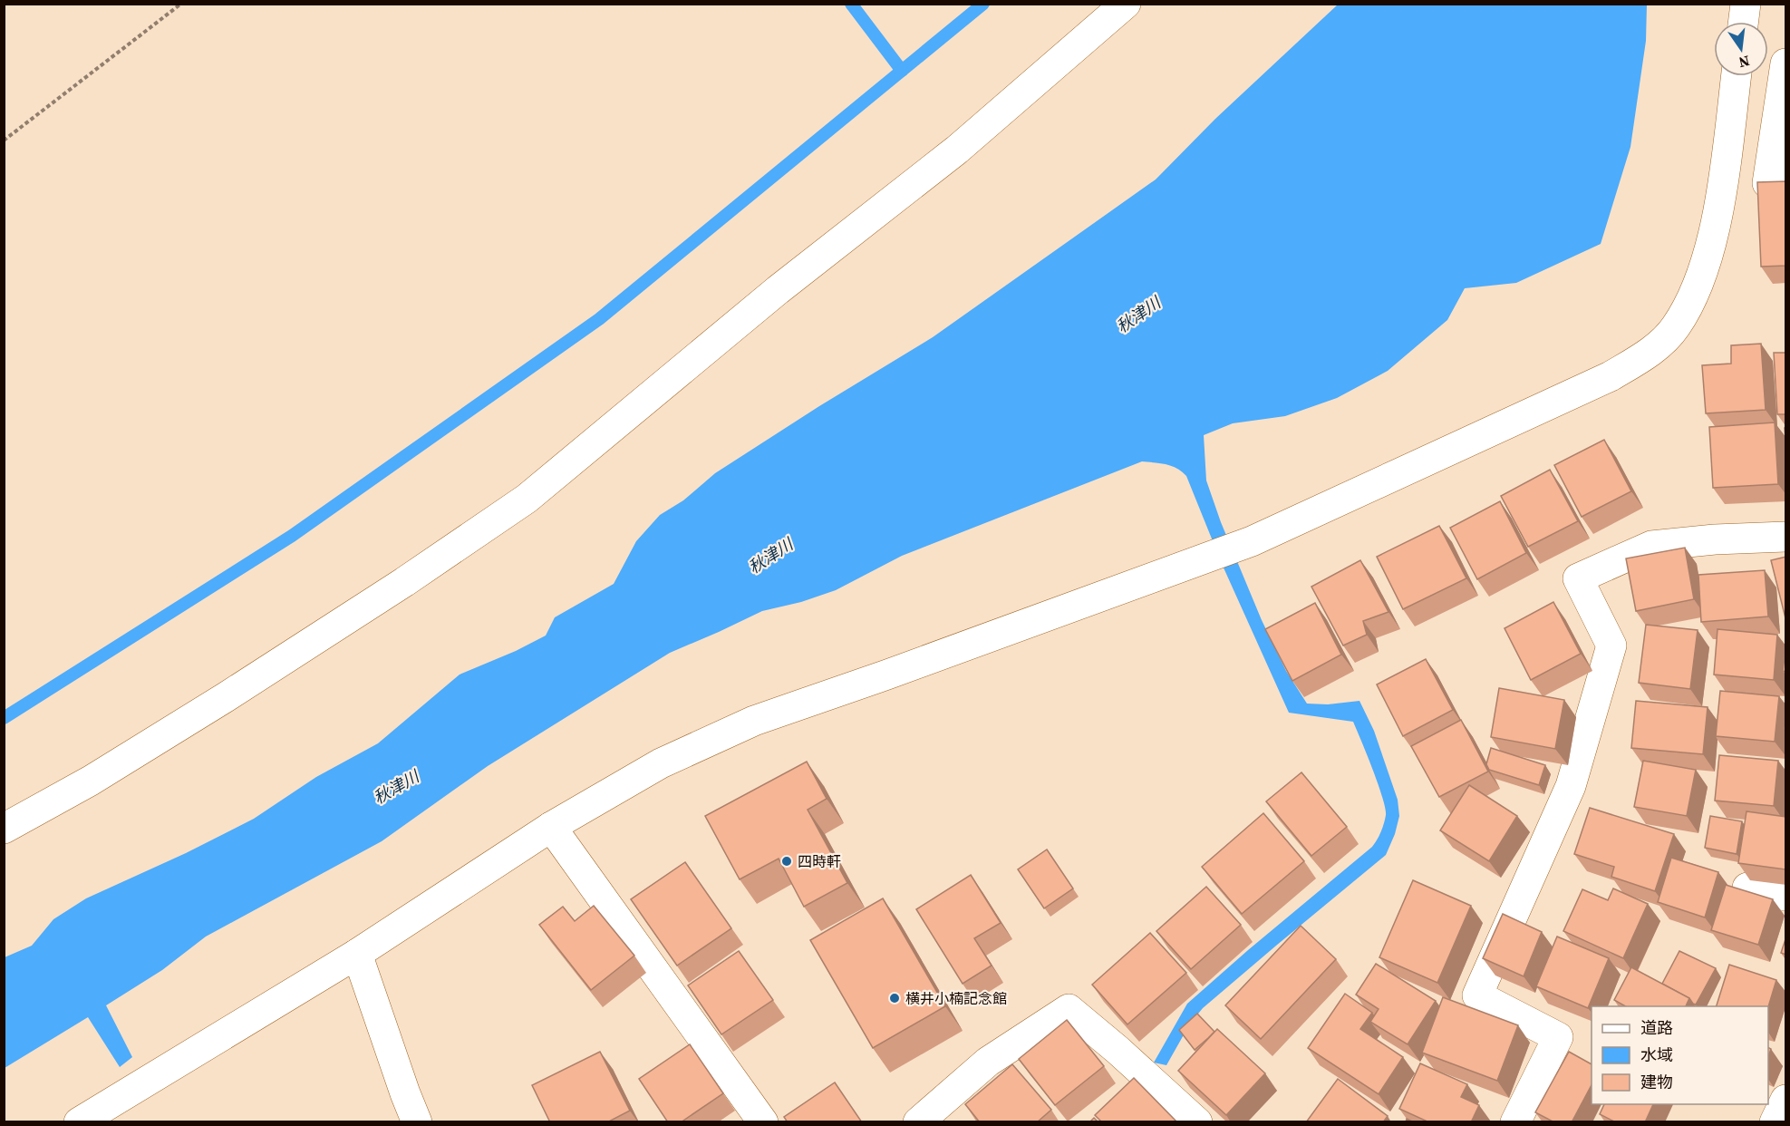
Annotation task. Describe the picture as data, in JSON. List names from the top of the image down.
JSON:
{
  "water": ["秋津川"],
  "places": ["四時軒", "横井小楠記念館"],
  "legend": ["道路", "水域", "建物"],
  "north": "bottom"
}
